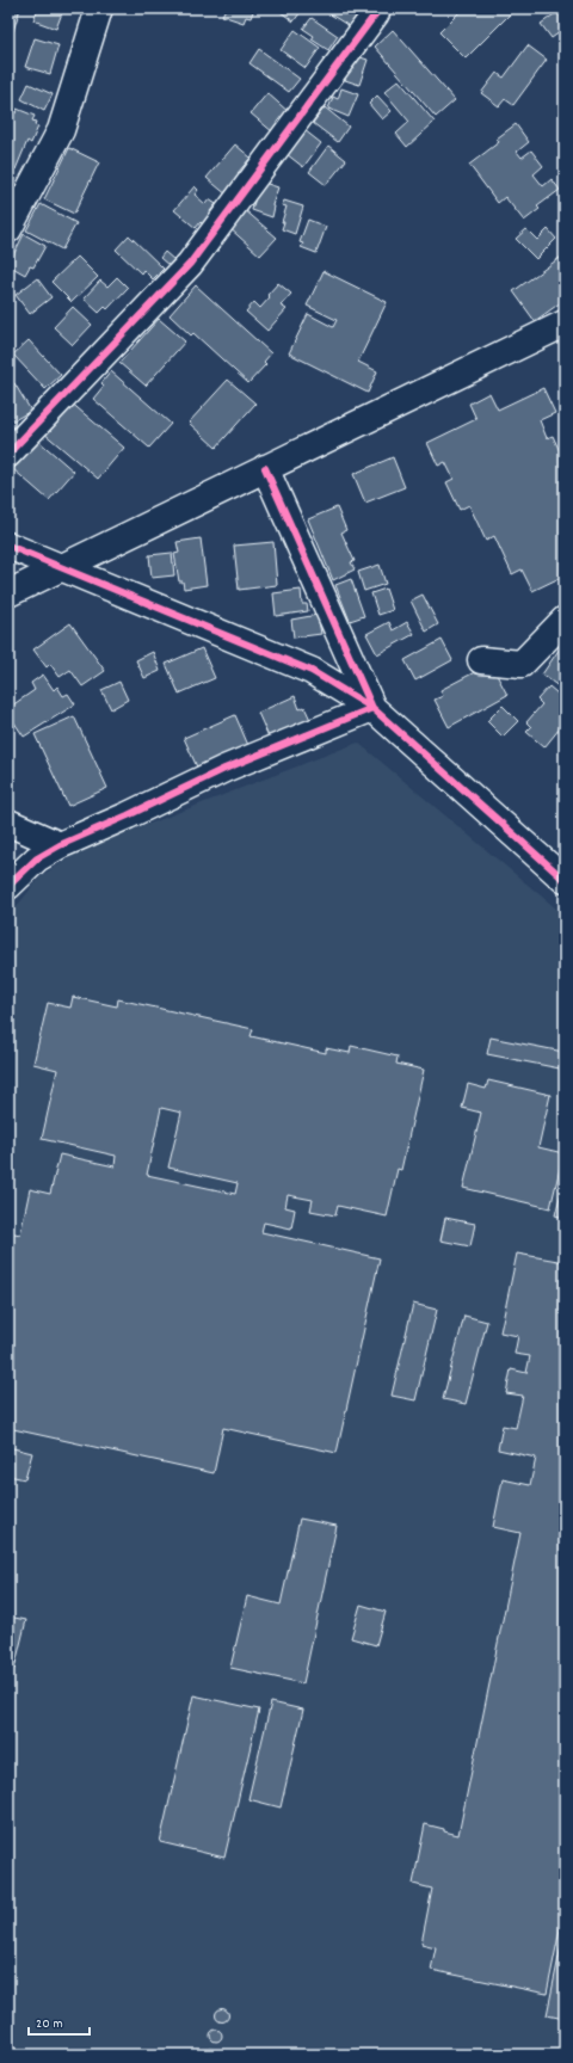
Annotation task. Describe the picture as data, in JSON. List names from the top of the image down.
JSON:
{
  "scale_bar": "20 m"
}
